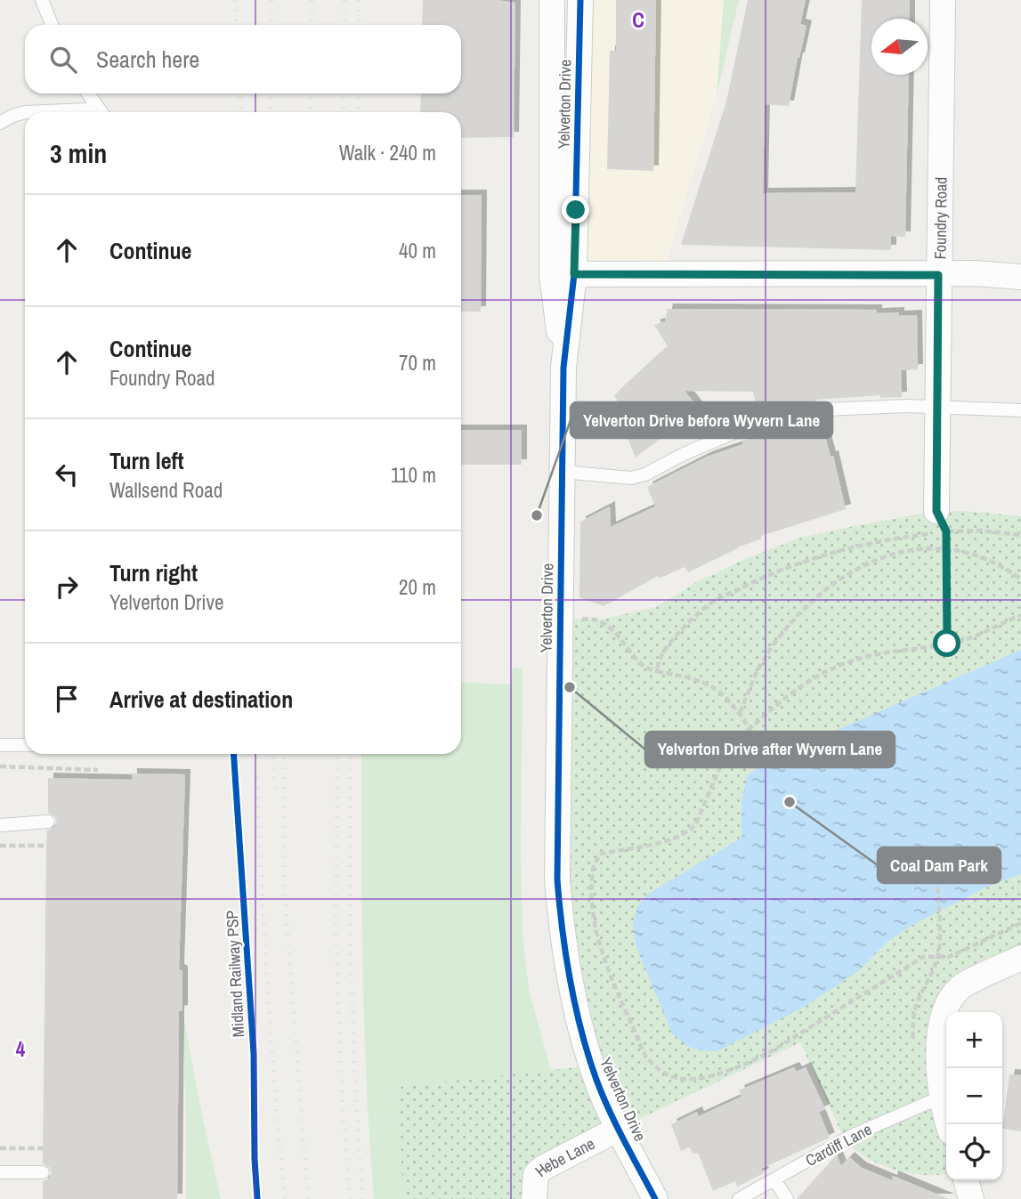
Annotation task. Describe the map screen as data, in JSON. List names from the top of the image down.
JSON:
{
  "streets": {
    "street": ["Yelverton Drive", "Foundry Road", "Hebe Lane"],
    "lane": ["Cardiff Lane"],
    "cycle path": ["Midland Railway PSP"]
  },
  "crossings": [
    ["Yelverton Drive", "Hebe Lane"]
  ],
  "places": ["Yelverton Drive before Wyvern Lane", "Yelverton Drive after Wyvern Lane", "Coal Dam Park"],
  "north": "left",
  "page": {
    "search": "Search here",
    "heading": ["3 min", "Walk · 240 m"],
    "list": [
      ["Continue", "40 m"],
      ["Continue", "Foundry Road", "70 m"],
      ["Turn left", "Wallsend Road", "110 m"],
      ["Turn right", "Yelverton Drive", "20 m"],
      "Arrive at destination"
    ],
    "map_buttons": ["+", "−"]
  },
  "grid": {
    "columns": ["C"],
    "rows": ["4"]
  }
}
